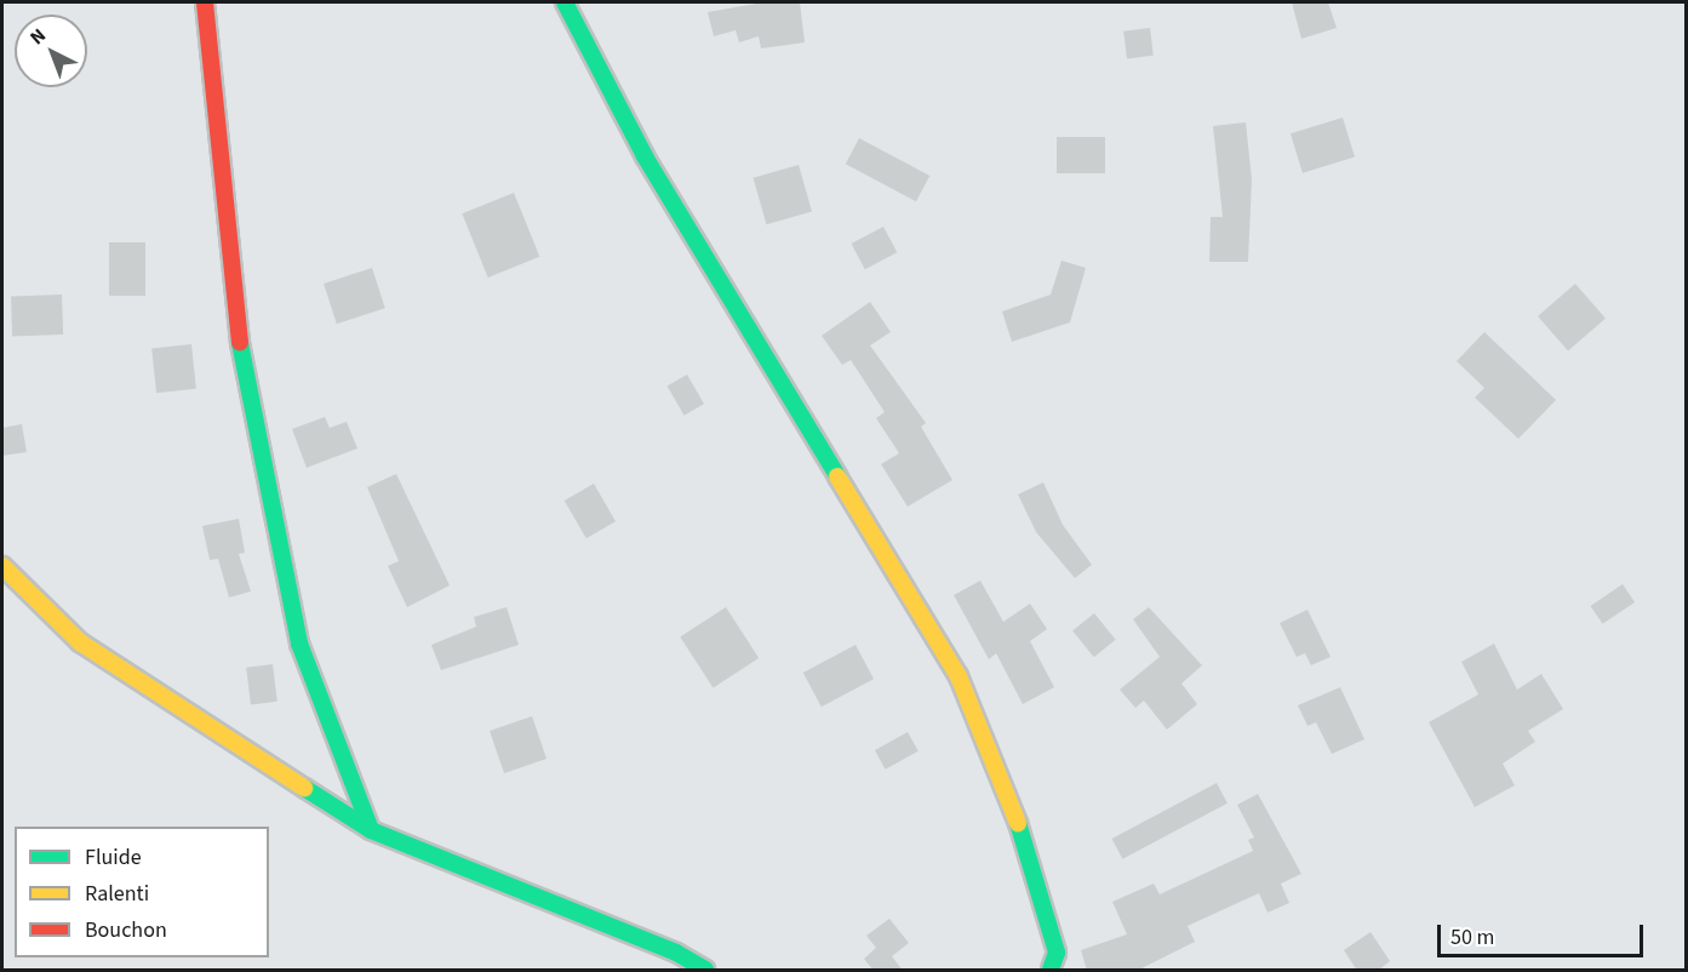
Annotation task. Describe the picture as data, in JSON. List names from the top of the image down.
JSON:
{
  "legend": ["Fluide", "Ralenti", "Bouchon"],
  "scale_bar": "50 m",
  "north": "top left"
}
